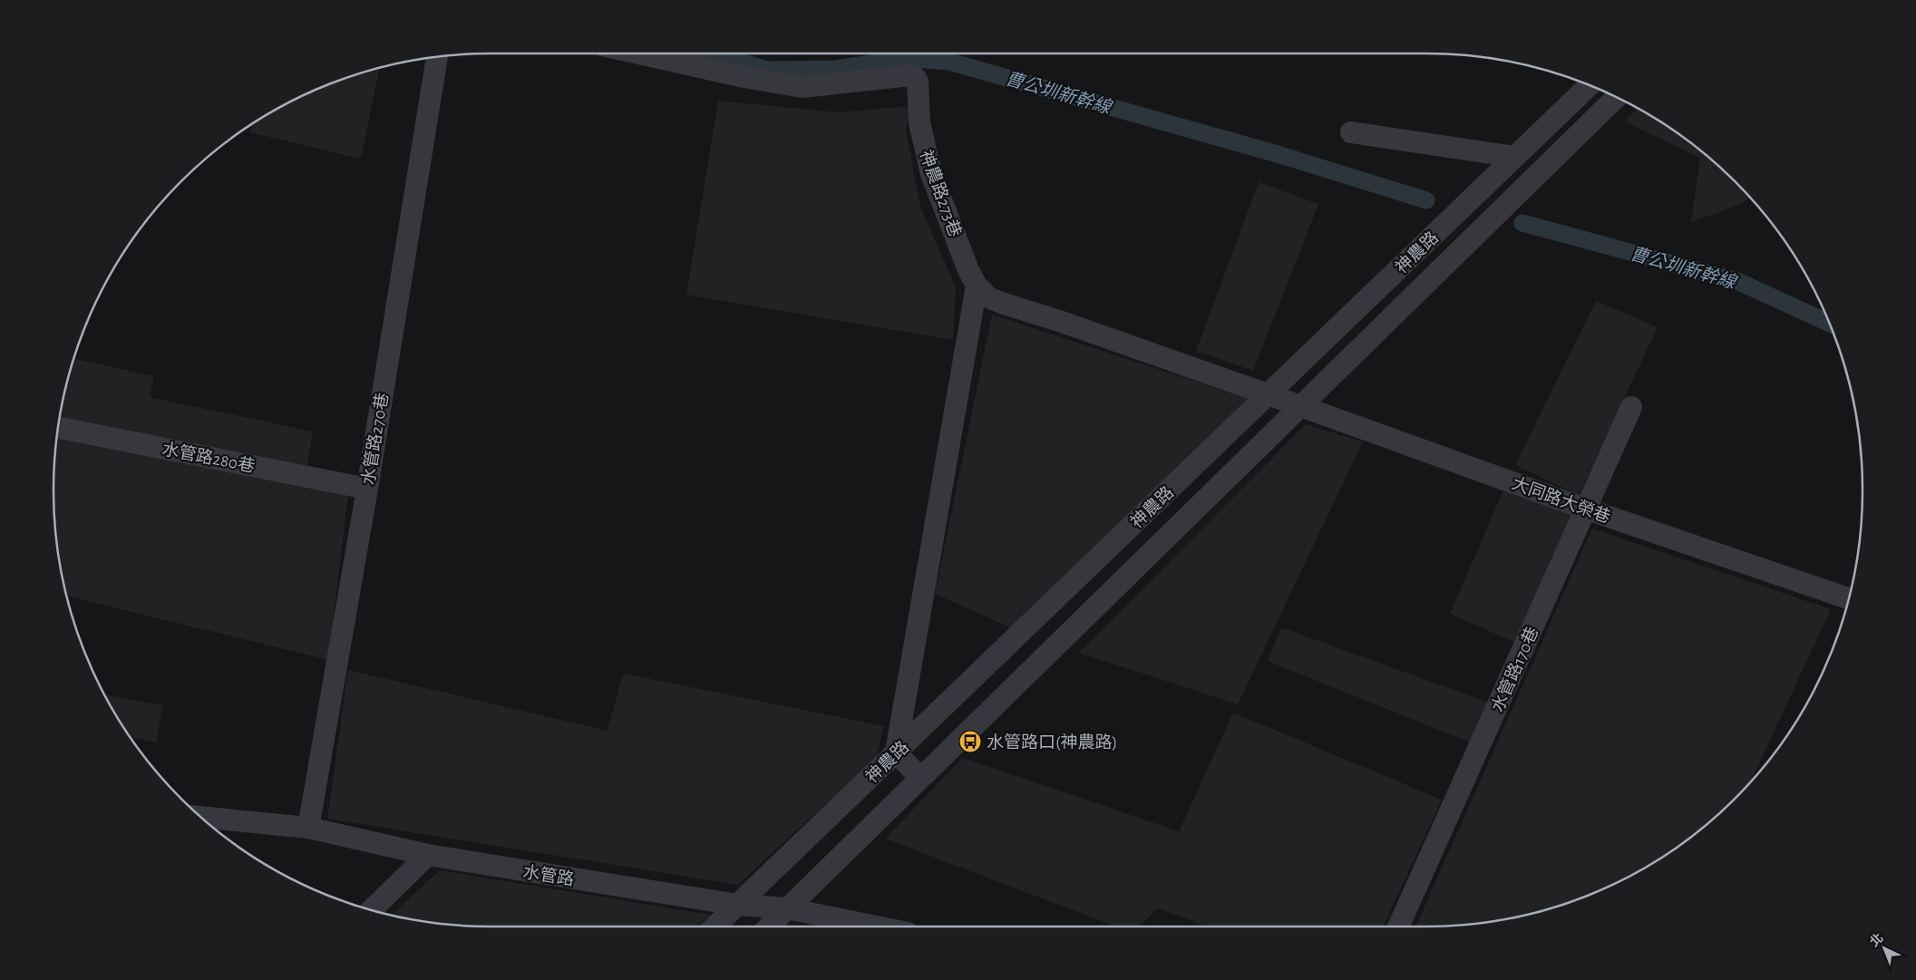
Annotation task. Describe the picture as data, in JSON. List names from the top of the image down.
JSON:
{
  "streets": {
    "street": [
      "神農路273巷",
      "神農路",
      "水管路270巷",
      "水管路280巷",
      "大同路大榮巷",
      "水管路170巷",
      "水管路"
    ]
  },
  "crossings": [
    ["神農路273巷", "神農路"],
    ["神農路273巷", "大同路大榮巷"],
    ["神農路", "大同路大榮巷"],
    ["神農路", "水管路"],
    ["水管路270巷", "水管路280巷"],
    ["水管路270巷", "水管路"],
    ["大同路大榮巷", "水管路170巷"]
  ],
  "water": ["曹公圳新幹線"],
  "places": {
    "bus stop": ["水管路口(神農路)"]
  },
  "north": "top left"
}
